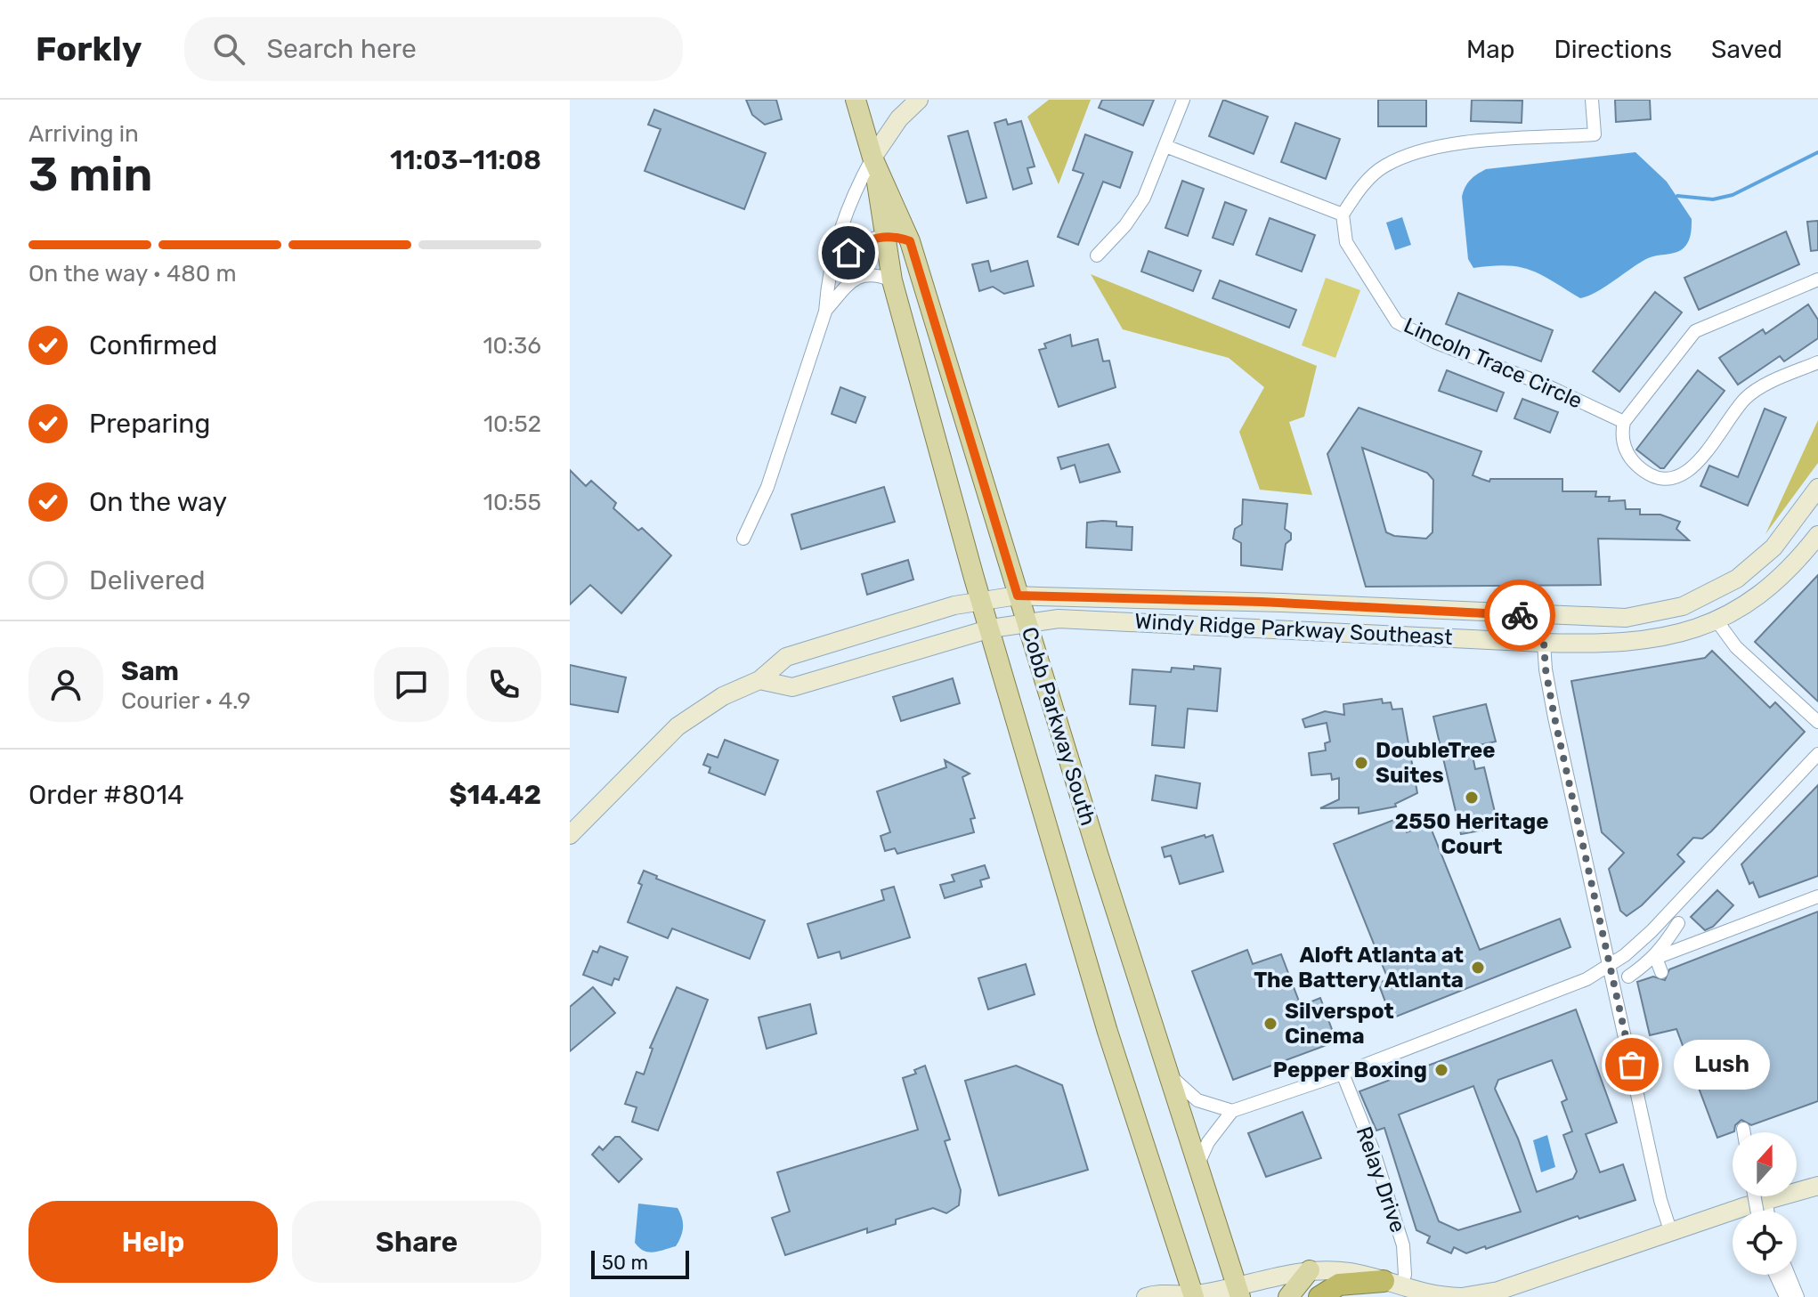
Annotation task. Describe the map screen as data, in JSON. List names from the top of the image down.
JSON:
{
  "streets": {
    "main road": ["Windy Ridge Parkway Southeast", "Cobb Parkway South"],
    "street": ["Lincoln Trace Circle", "Relay Drive"]
  },
  "crossings": [
    ["Windy Ridge Parkway Southeast", "Cobb Parkway South"]
  ],
  "places": [
    "DoubleTree Suites",
    "2550 Heritage Court",
    "Aloft Atlanta at The Battery Atlanta",
    "Silverspot Cinema",
    "Lush",
    "Pepper Boxing"
  ],
  "scale_bar": "50 m",
  "north": "top",
  "page": {
    "header": "Forkly",
    "search": "Search here",
    "nav": ["Map", "Directions", "Saved"],
    "heading": ["3 min", "Arriving in", "11:03–11:08"],
    "panel": [
      "Sam",
      "Courier · 4.9",
      "Order #8014",
      "$14.42"
    ],
    "bar": "On the way · 480 m",
    "list": [
      ["Confirmed", "10:36"],
      ["Preparing", "10:52"],
      ["On the way", "10:55"],
      "Delivered"
    ],
    "bubble": "Lush",
    "buttons": ["Help", "Share"],
    "scale": "50 m"
  }
}
